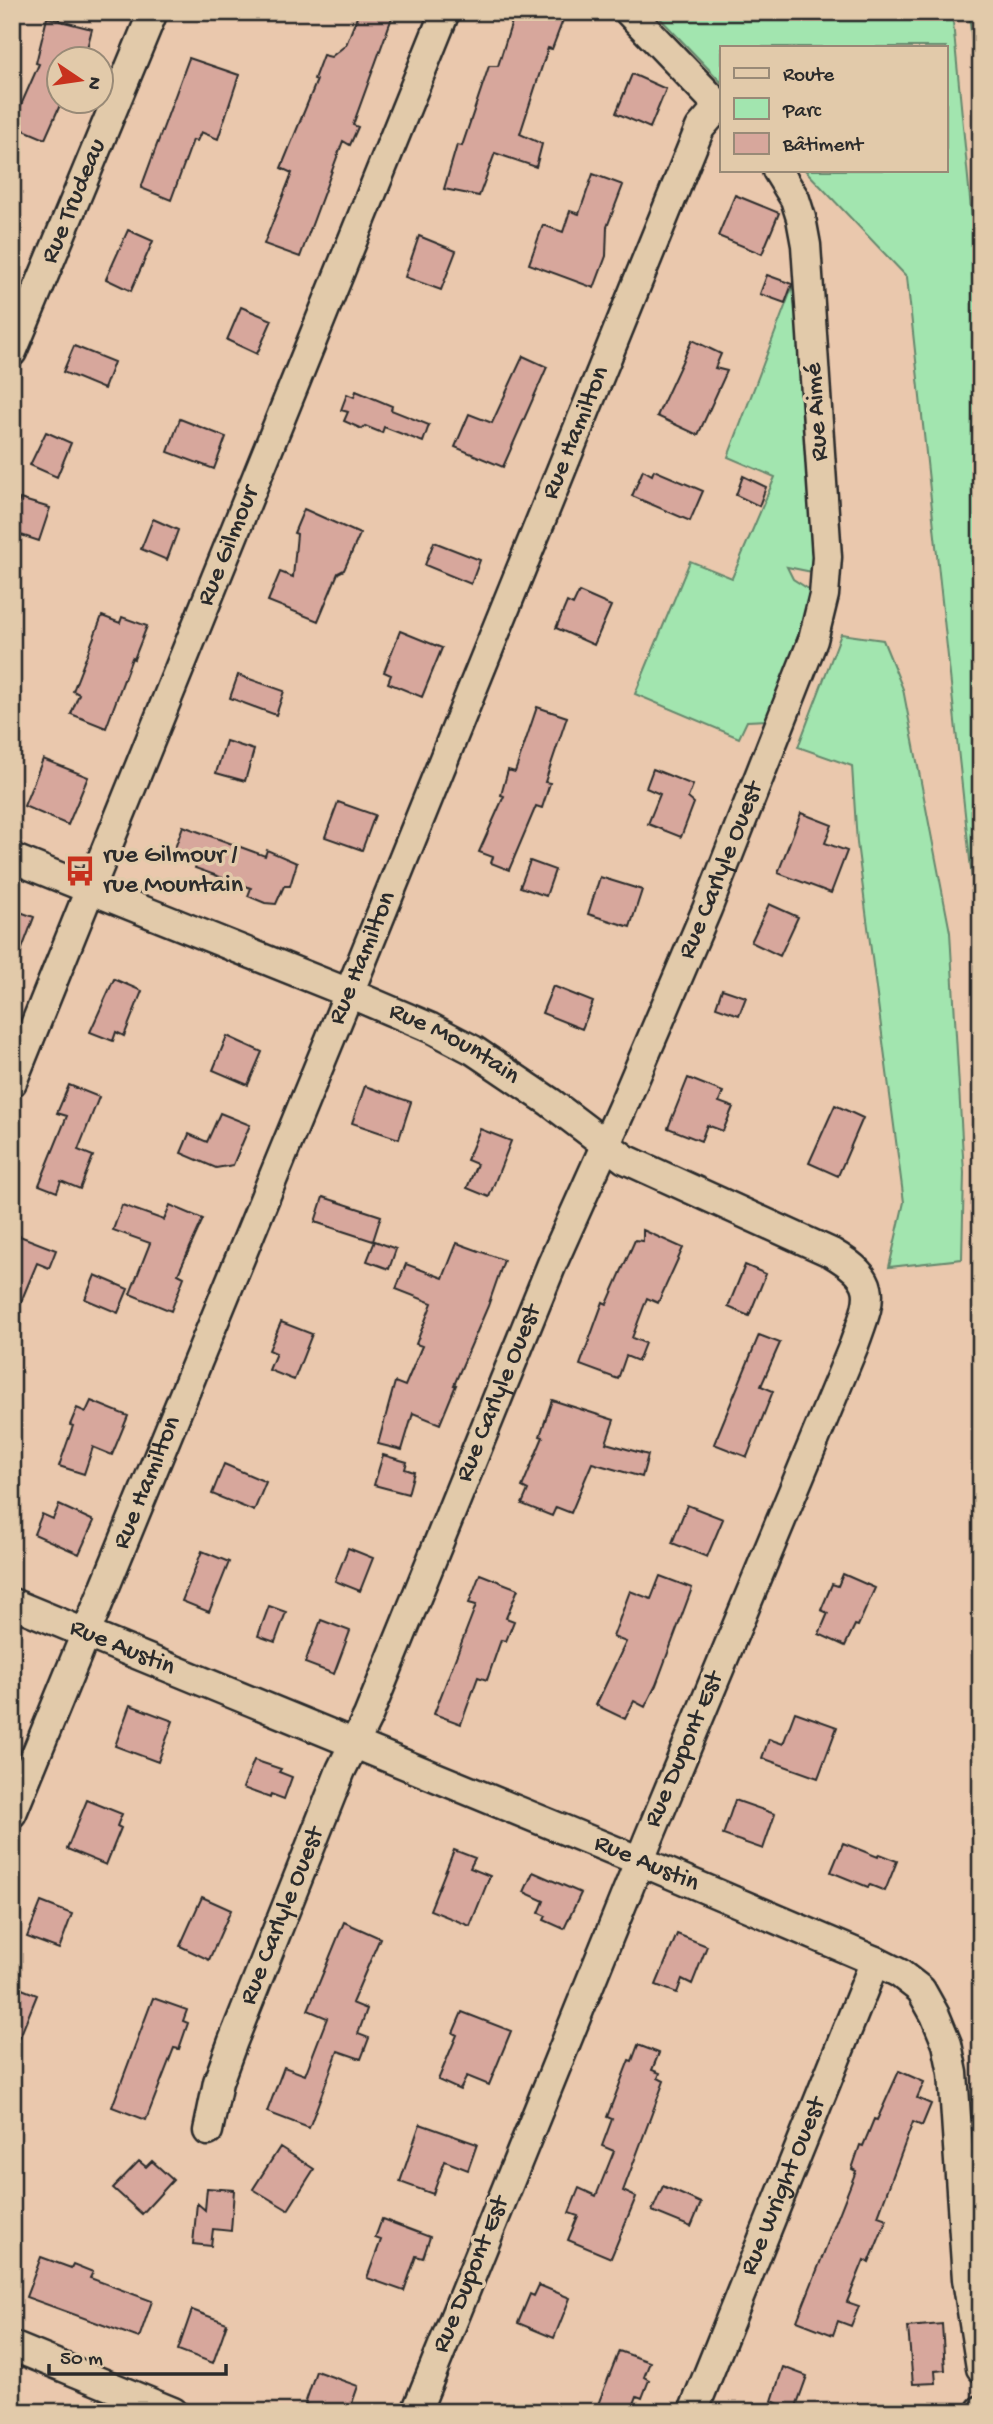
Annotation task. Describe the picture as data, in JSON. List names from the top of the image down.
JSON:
{
  "streets": {
    "street": [
      "Rue Trudeau",
      "Rue Aimé",
      "Rue Hamilton",
      "Rue Gilmour",
      "Rue Carlyle Ouest",
      "Rue Mountain",
      "Rue Austin",
      "Rue Dupont Est",
      "Rue Wright Ouest"
    ]
  },
  "crossings": [
    ["Rue Aimé", "Rue Carlyle Ouest"],
    ["Rue Hamilton", "Rue Mountain"],
    ["Rue Hamilton", "Rue Austin"],
    ["Rue Gilmour", "Rue Mountain"],
    ["Rue Carlyle Ouest", "Rue Mountain"],
    ["Rue Carlyle Ouest", "Rue Austin"],
    ["Rue Mountain", "Rue Dupont Est"],
    ["Rue Austin", "Rue Dupont Est"],
    ["Rue Austin", "Rue Wright Ouest"]
  ],
  "places": {
    "bus stop": ["rue Gilmour / rue Mountain"]
  },
  "legend": ["Route", "Parc", "Bâtiment"],
  "scale_bar": "50 m",
  "north": "right"
}
